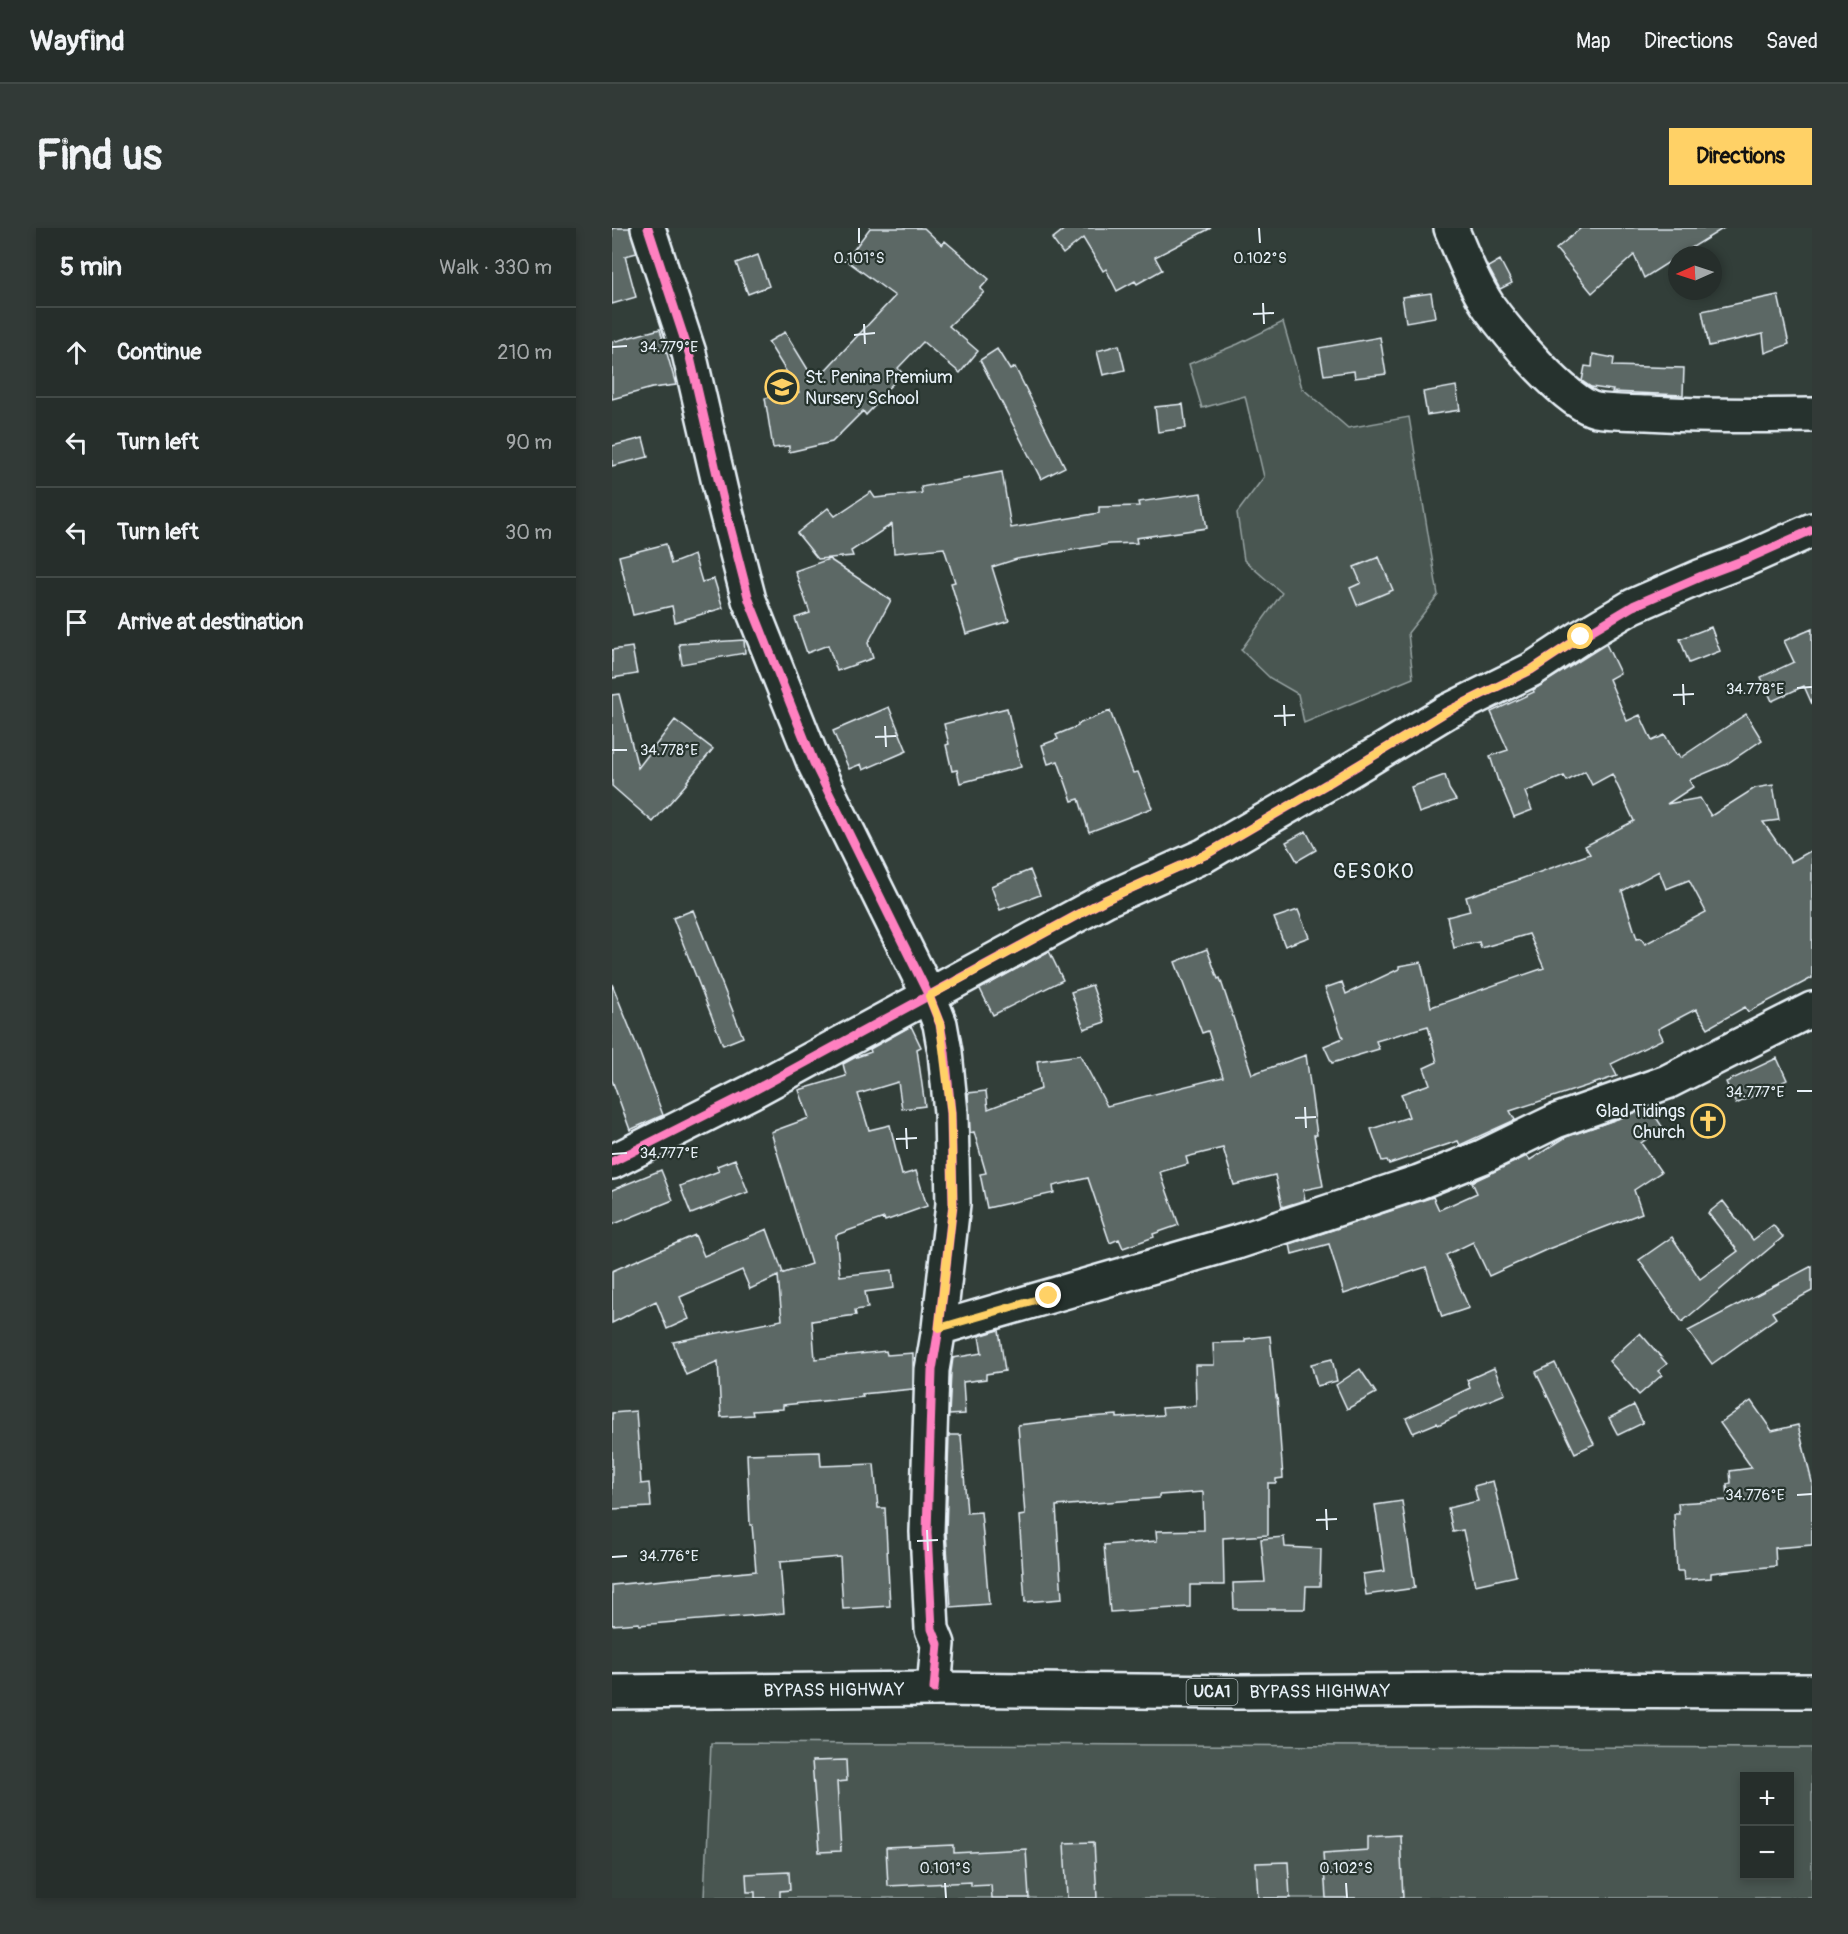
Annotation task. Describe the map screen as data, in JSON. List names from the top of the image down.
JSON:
{
  "streets": {
    "street": ["BYPASS HIGHWAY", "UCA1"]
  },
  "districts": ["GESOKO"],
  "places": {
    "school or university": ["St. Penina Premium Nursery School"],
    "church": ["Glad Tidings Church"]
  },
  "north": "left",
  "page": {
    "header": "Wayfind",
    "nav": ["Map", "Directions", "Saved"],
    "buttons": "Directions",
    "title": "Find us",
    "heading": ["5 min", "Walk · 330 m"],
    "list": [
      ["Continue", "210 m"],
      ["Turn left", "90 m"],
      ["Turn left", "30 m"],
      "Arrive at destination"
    ],
    "map_buttons": ["+", "−"]
  },
  "coordinates": [
    "0.101°S",
    "0.102°S",
    "34.779°E",
    "34.778°E",
    "34.777°E",
    "34.776°E"
  ]
}
